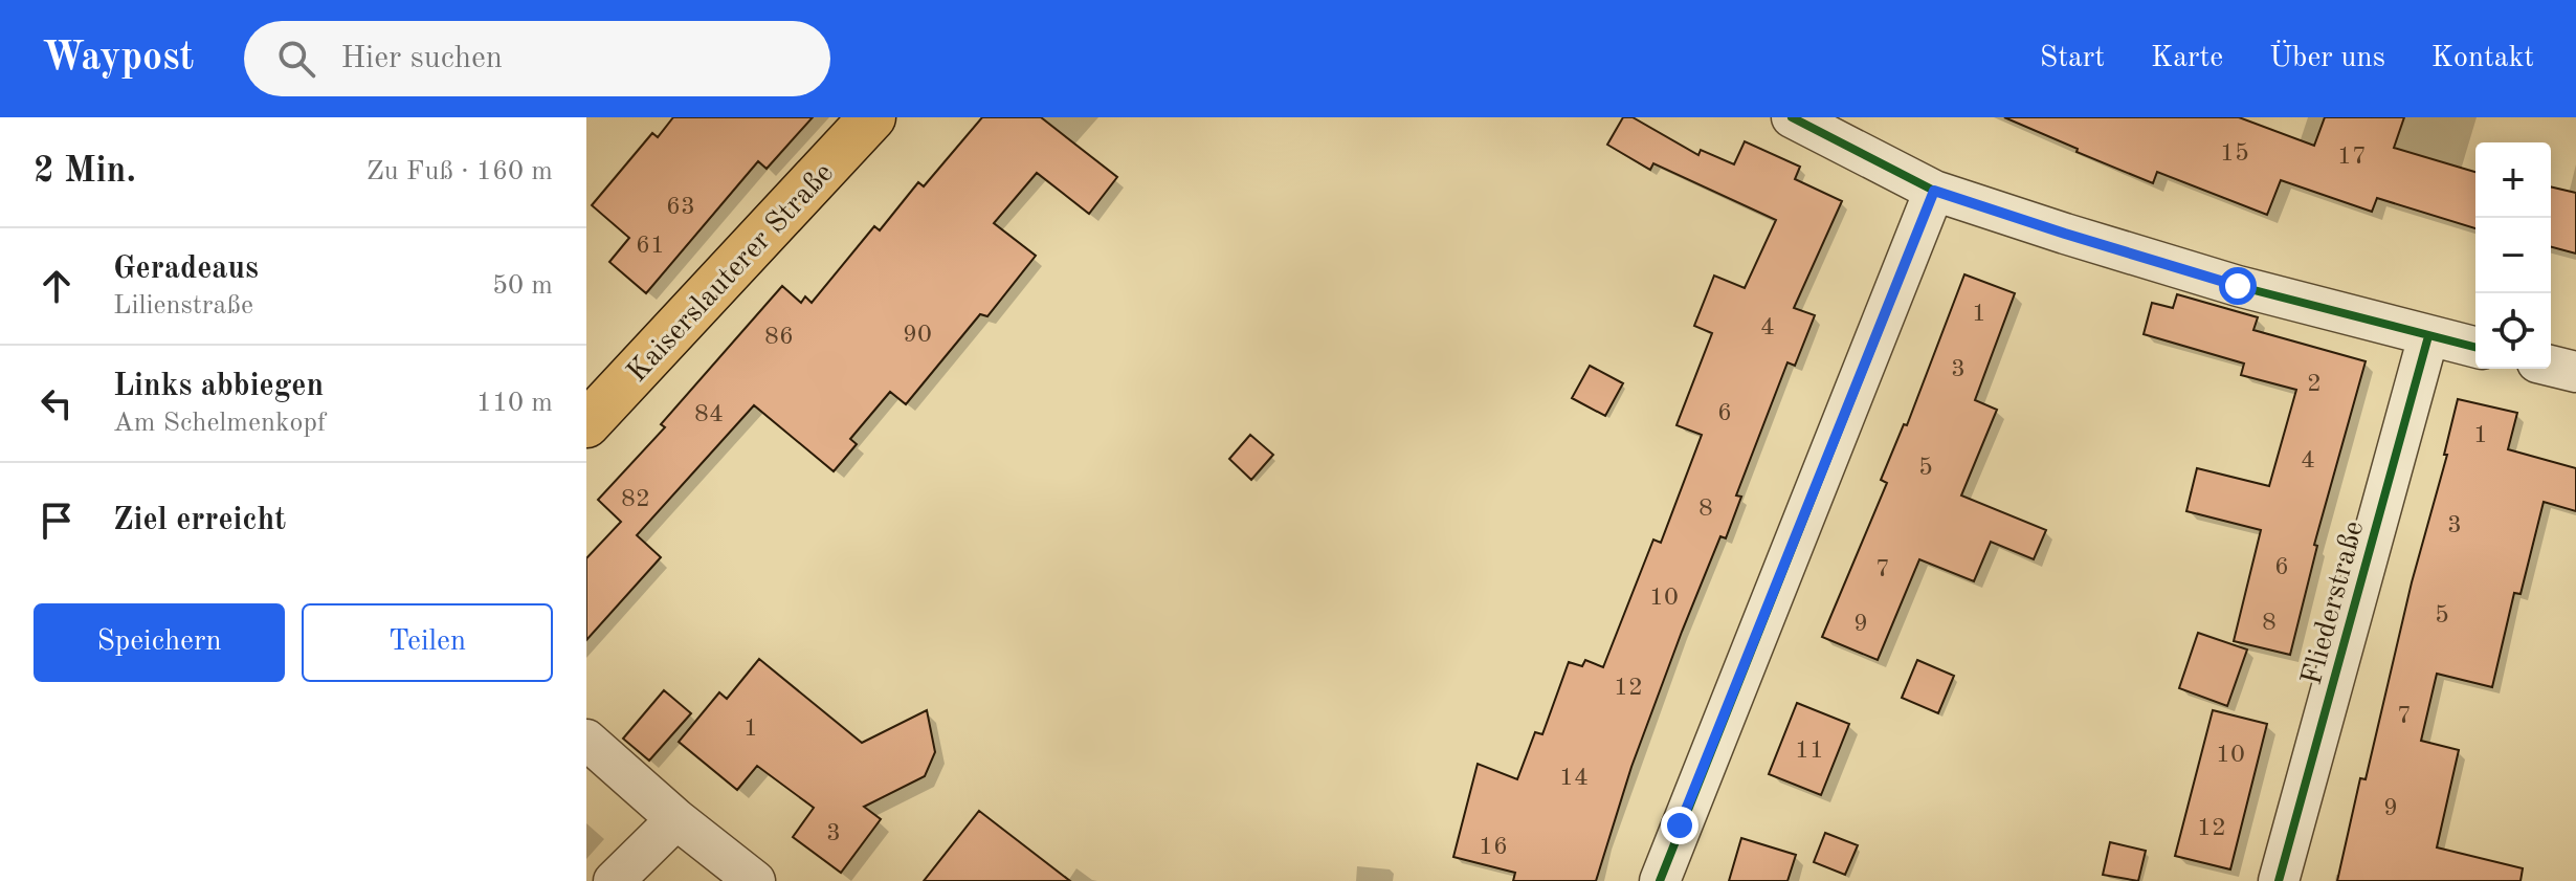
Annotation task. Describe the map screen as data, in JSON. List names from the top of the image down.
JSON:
{
  "streets": {
    "main road": ["Kaiserslauterer Straße"],
    "street": ["Fliederstraße"]
  },
  "house_numbers": [
    "15",
    "17",
    "63",
    "61",
    "1",
    "4",
    "90",
    "86",
    "3",
    "2",
    "6",
    "84",
    "1",
    "4",
    "5",
    "82",
    "8",
    "3",
    "6",
    "7",
    "10",
    "5",
    "8",
    "9",
    "12",
    "7",
    "1",
    "11",
    "10",
    "14",
    "9",
    "12",
    "3",
    "16"
  ],
  "page": {
    "header": "Waypost",
    "search": "Hier suchen",
    "nav": [
      "Start",
      "Karte",
      "Über uns",
      "Kontakt"
    ],
    "heading": ["2 Min.", "Zu Fuß · 160 m"],
    "map_buttons": ["+", "−"],
    "list": [
      ["Geradeaus", "Lilienstraße", "50 m"],
      ["Links abbiegen", "Am Schelmenkopf", "110 m"],
      "Ziel erreicht"
    ],
    "buttons": ["Speichern", "Teilen"]
  }
}
